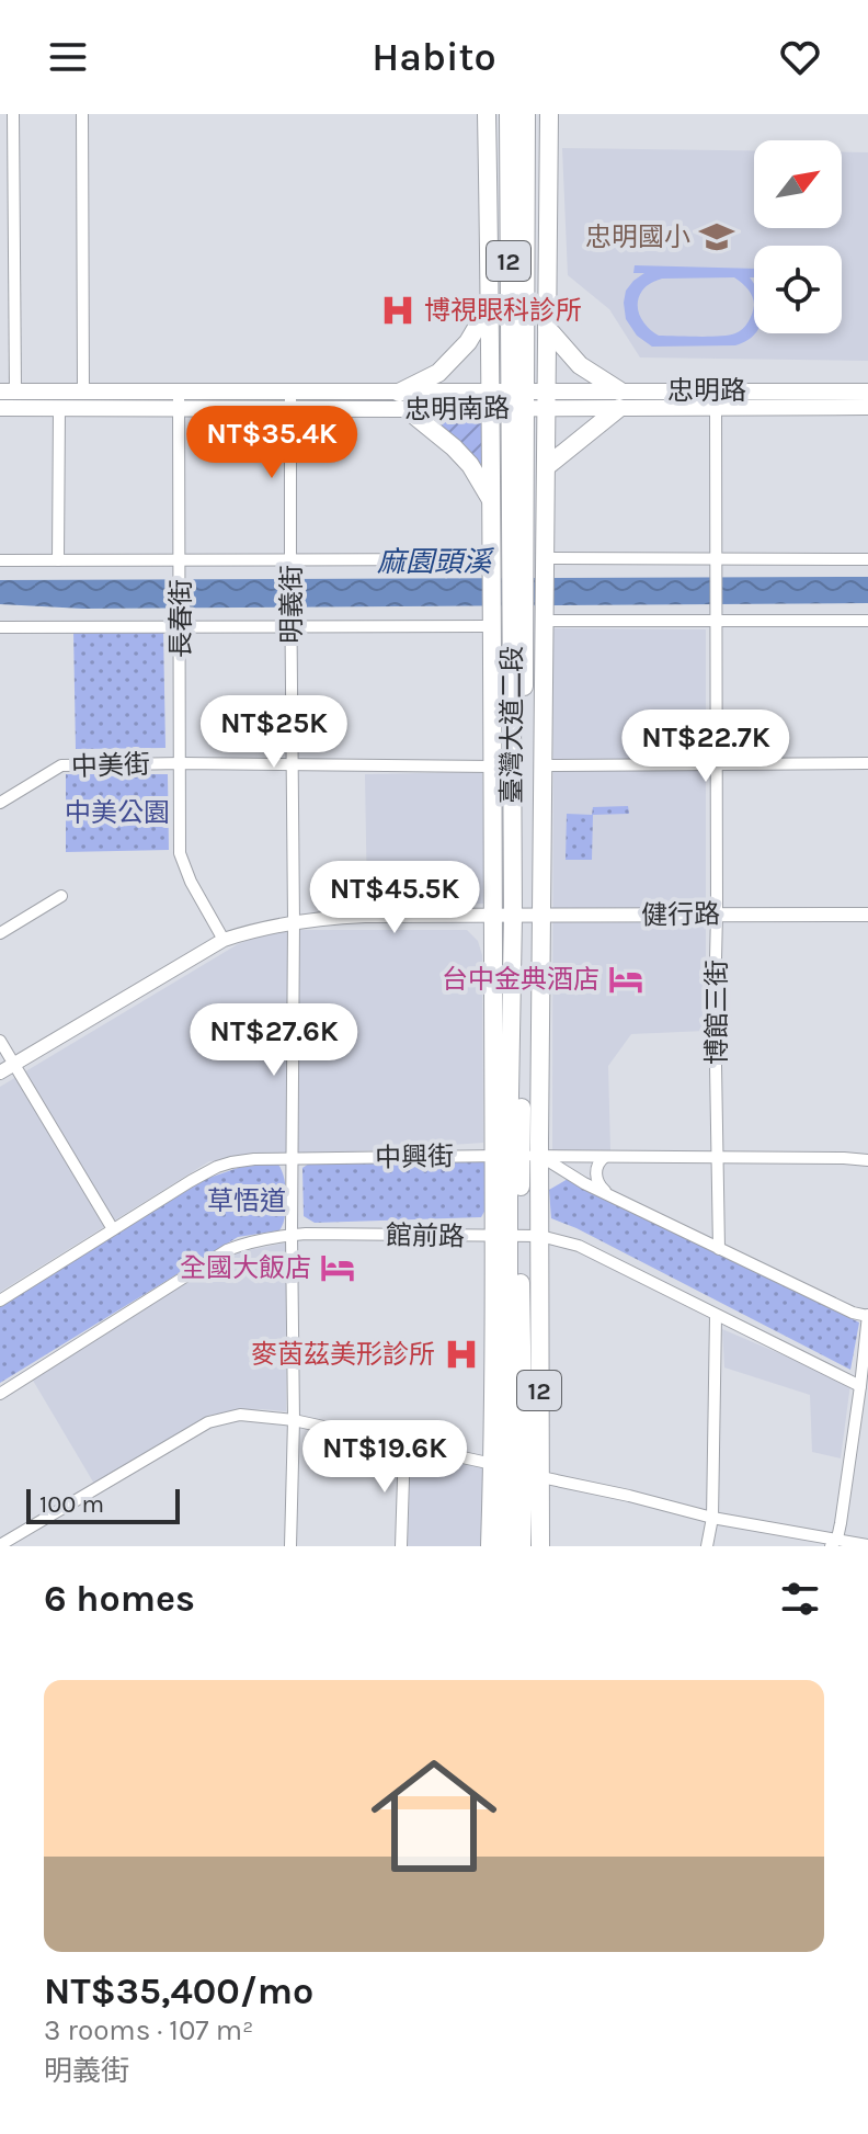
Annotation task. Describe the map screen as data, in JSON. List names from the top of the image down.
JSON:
{
  "streets": {
    "main road": [
      "12",
      "忠明路",
      "忠明南路",
      "臺灣大道二段"
    ],
    "street": [
      "明義街",
      "長春街",
      "中美街",
      "健行路",
      "博館三街",
      "中興街",
      "館前路"
    ]
  },
  "crossings": [
    ["忠明路", "忠明南路"],
    ["忠明路", "臺灣大道二段"],
    ["忠明路", "博館三街"],
    ["忠明南路", "明義街"],
    ["忠明南路", "長春街"],
    ["忠明南路", "臺灣大道二段"],
    ["明義街", "中美街"],
    ["明義街", "健行路"],
    ["明義街", "中興街"],
    ["明義街", "館前路"],
    ["長春街", "中美街"],
    ["長春街", "健行路"],
    ["臺灣大道二段", "中美街"],
    ["臺灣大道二段", "健行路"],
    ["臺灣大道二段", "中興街"],
    ["臺灣大道二段", "館前路"],
    ["健行路", "博館三街"],
    ["博館三街", "中興街"]
  ],
  "water": ["麻園頭溪"],
  "parks": ["中美公園", "草悟道"],
  "places": {
    "school or university": ["忠明國小"],
    "hospital": ["博視眼科診所", "麥茵茲美形診所"],
    "hotel": ["台中金典酒店", "全國大飯店"]
  },
  "scale_bar": "100 m",
  "north": "top right",
  "page": {
    "header": "Habito",
    "price": [
      "NT$35.4K",
      "NT$25K",
      "NT$22.7K",
      "NT$45.5K",
      "NT$27.6K",
      "NT$19.6K"
    ],
    "scale": "100 m",
    "heading": "6 homes",
    "list": [
      {
        "name": "NT$35,400/mo",
        "note": "3 rooms · 107 m² · 明義街"
      }
    ]
  }
}
